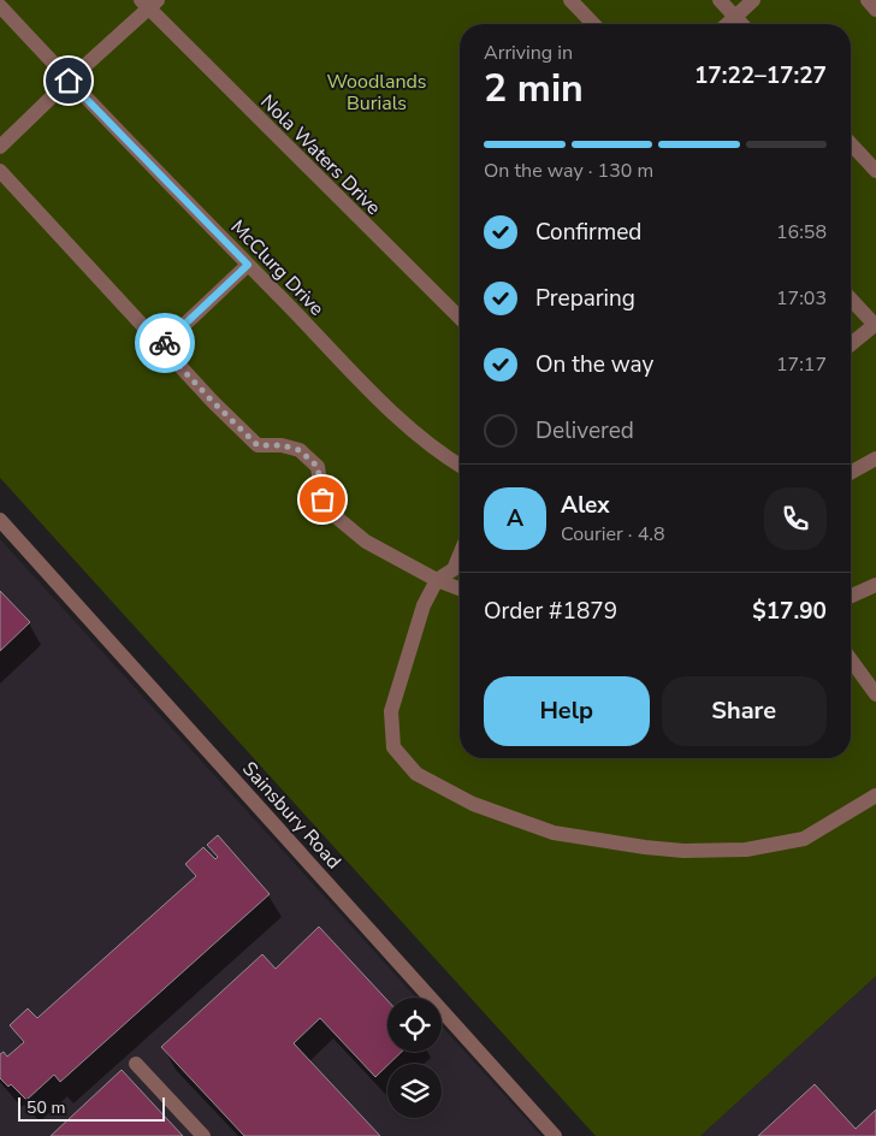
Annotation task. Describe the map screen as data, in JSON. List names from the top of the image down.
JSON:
{
  "streets": {
    "street": ["Nola Waters Drive", "McClurg Drive", "Sainsbury Road"]
  },
  "parks": ["Woodlands Burials"],
  "scale_bar": "50 m",
  "page": {
    "heading": ["2 min", "Arriving in", "17:22–17:27"],
    "panel": [
      "Alex",
      "Courier · 4.8",
      "Order #1879",
      "$17.90"
    ],
    "bar": "On the way · 130 m",
    "list": [
      ["Confirmed", "16:58"],
      ["Preparing", "17:03"],
      ["On the way", "17:17"],
      "Delivered"
    ],
    "round": "A",
    "buttons": ["Help", "Share"],
    "scale": "50 m"
  }
}
